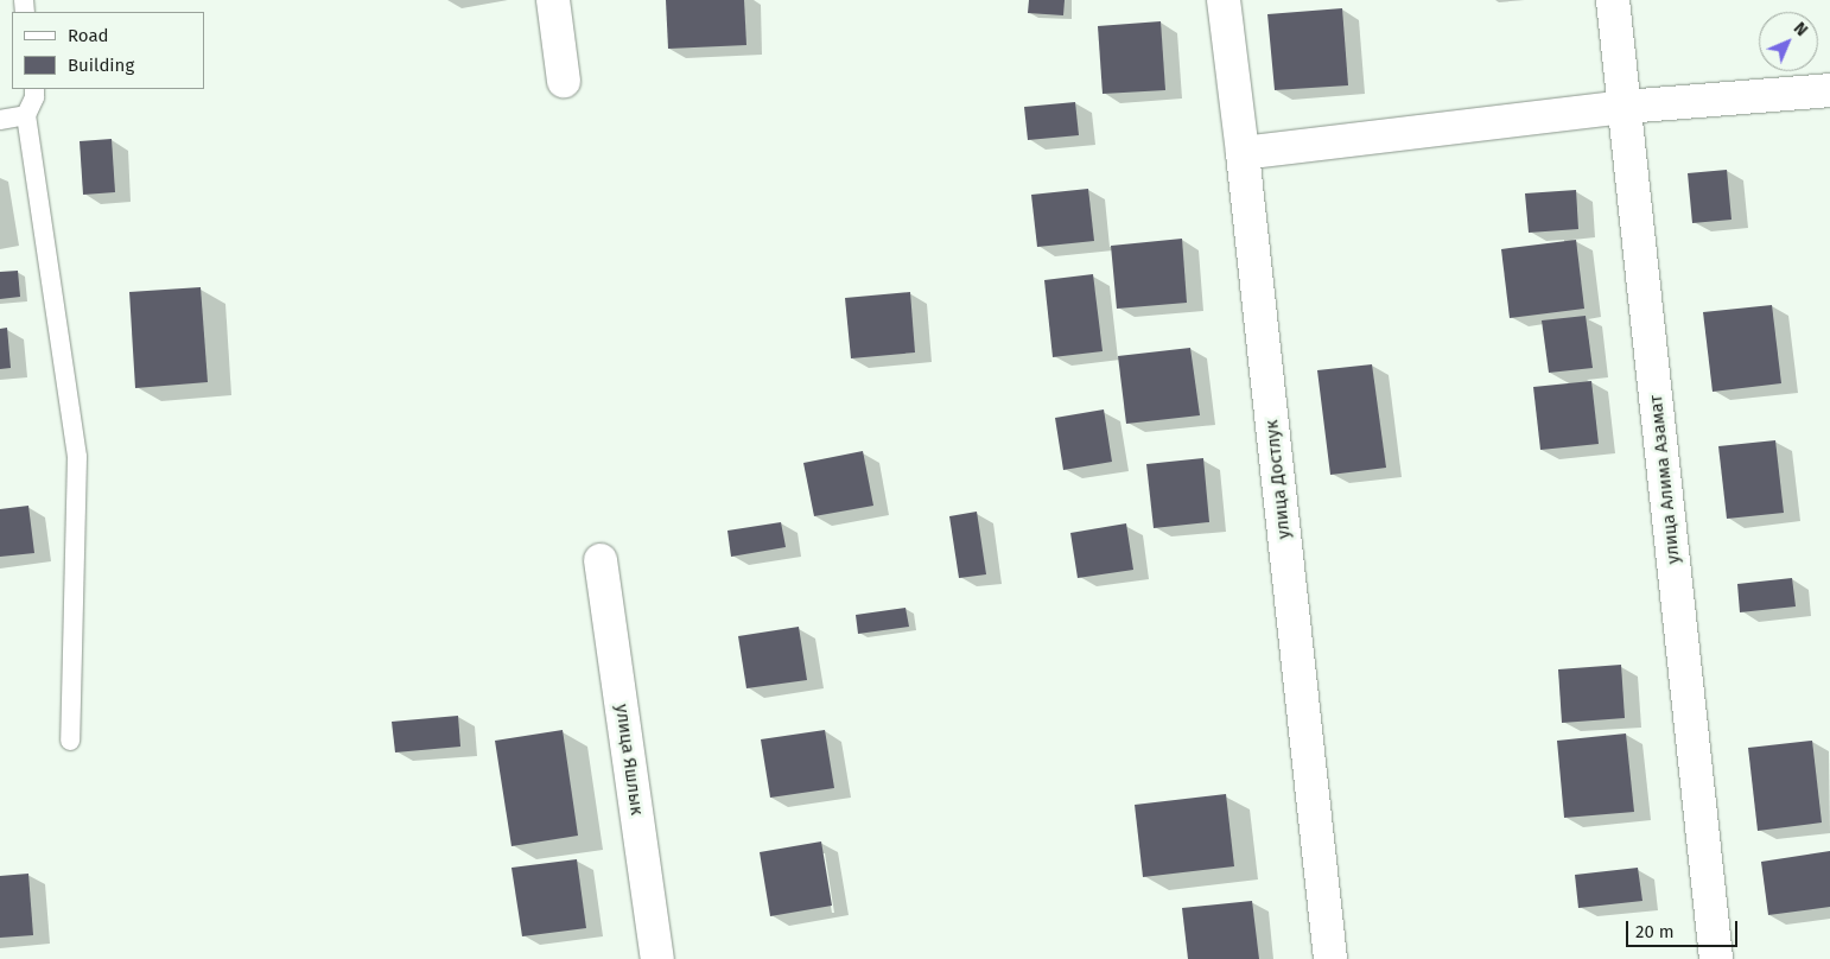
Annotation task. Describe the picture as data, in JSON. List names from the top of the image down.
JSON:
{
  "streets": {
    "street": ["улица Достлук", "улица Алима Азамат", "улица Яшлык"]
  },
  "legend": ["Road", "Building"],
  "scale_bar": "20 m",
  "north": "top right"
}
